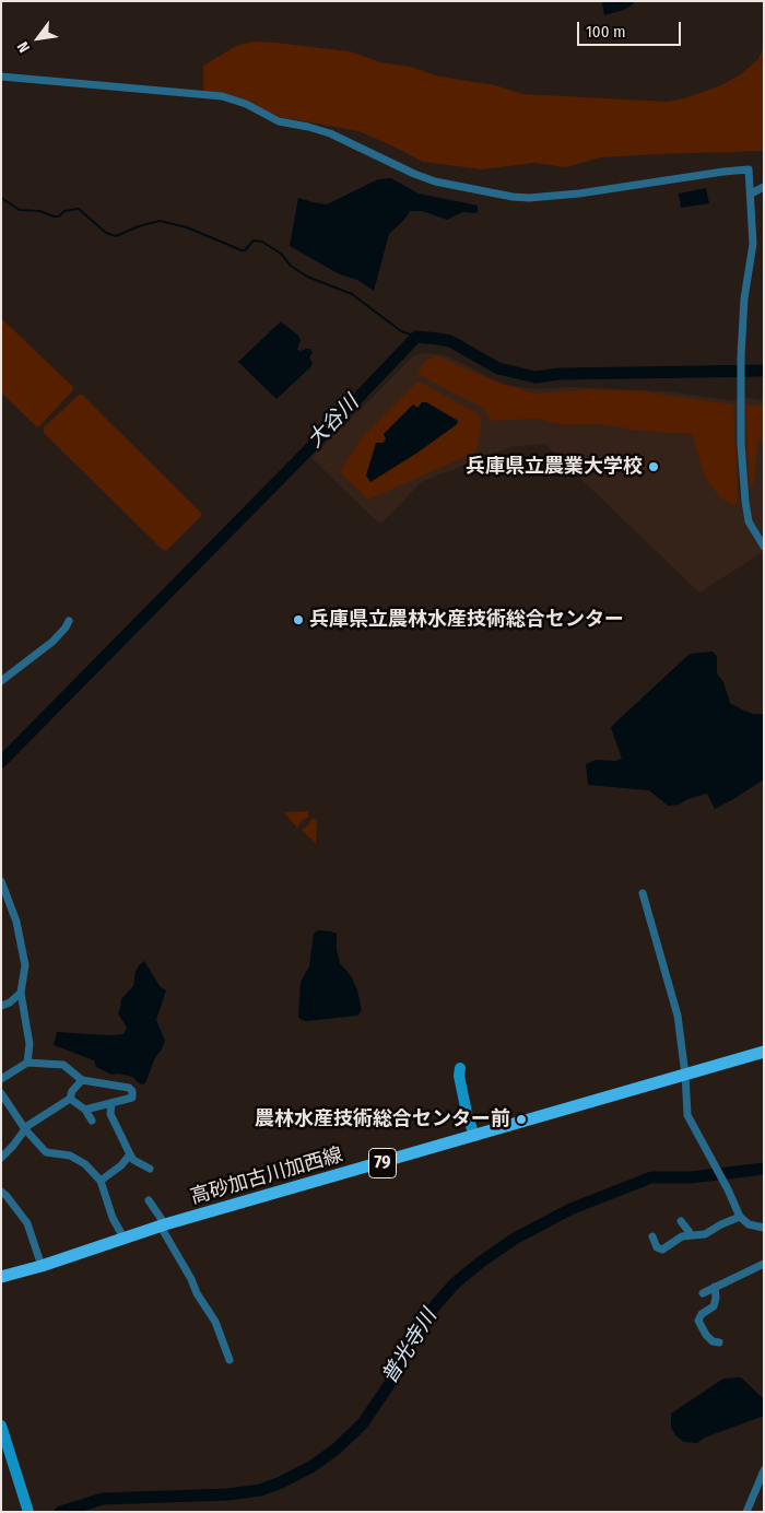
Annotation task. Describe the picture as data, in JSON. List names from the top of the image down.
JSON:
{
  "streets": {
    "main road": ["79", "高砂加古川加西線"]
  },
  "water": ["大谷川", "普光寺川"],
  "places": ["兵庫県立農業大学校", "兵庫県立農林水産技術総合センター", "農林水産技術総合センター前"],
  "scale_bar": "100 m",
  "north": "bottom left"
}
